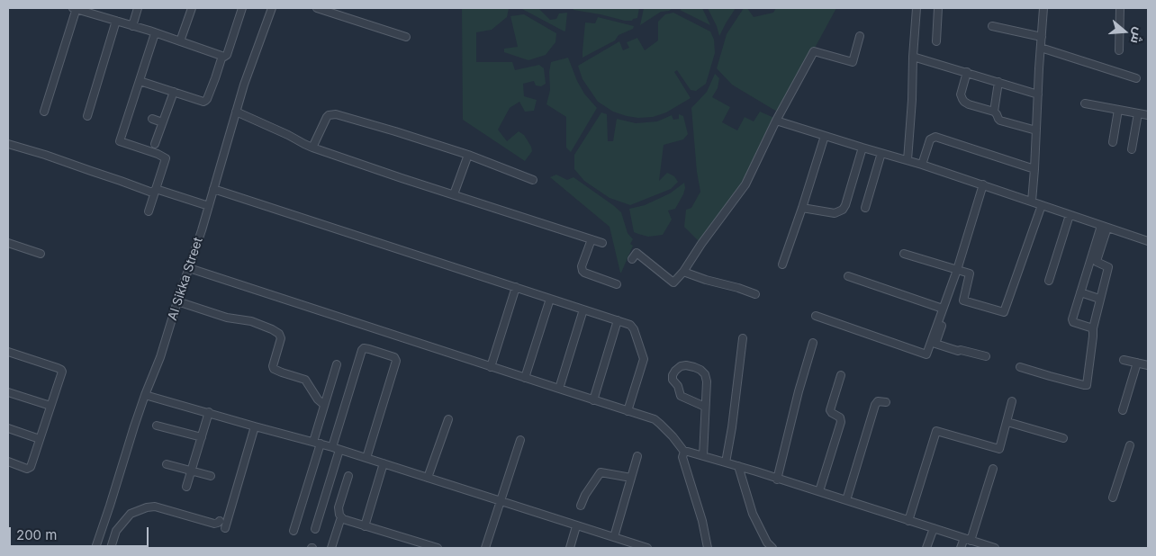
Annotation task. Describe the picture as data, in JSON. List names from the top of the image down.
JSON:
{
  "streets": {
    "street": ["Al Sikka Street"]
  },
  "scale_bar": "200 m",
  "north": "right"
}
